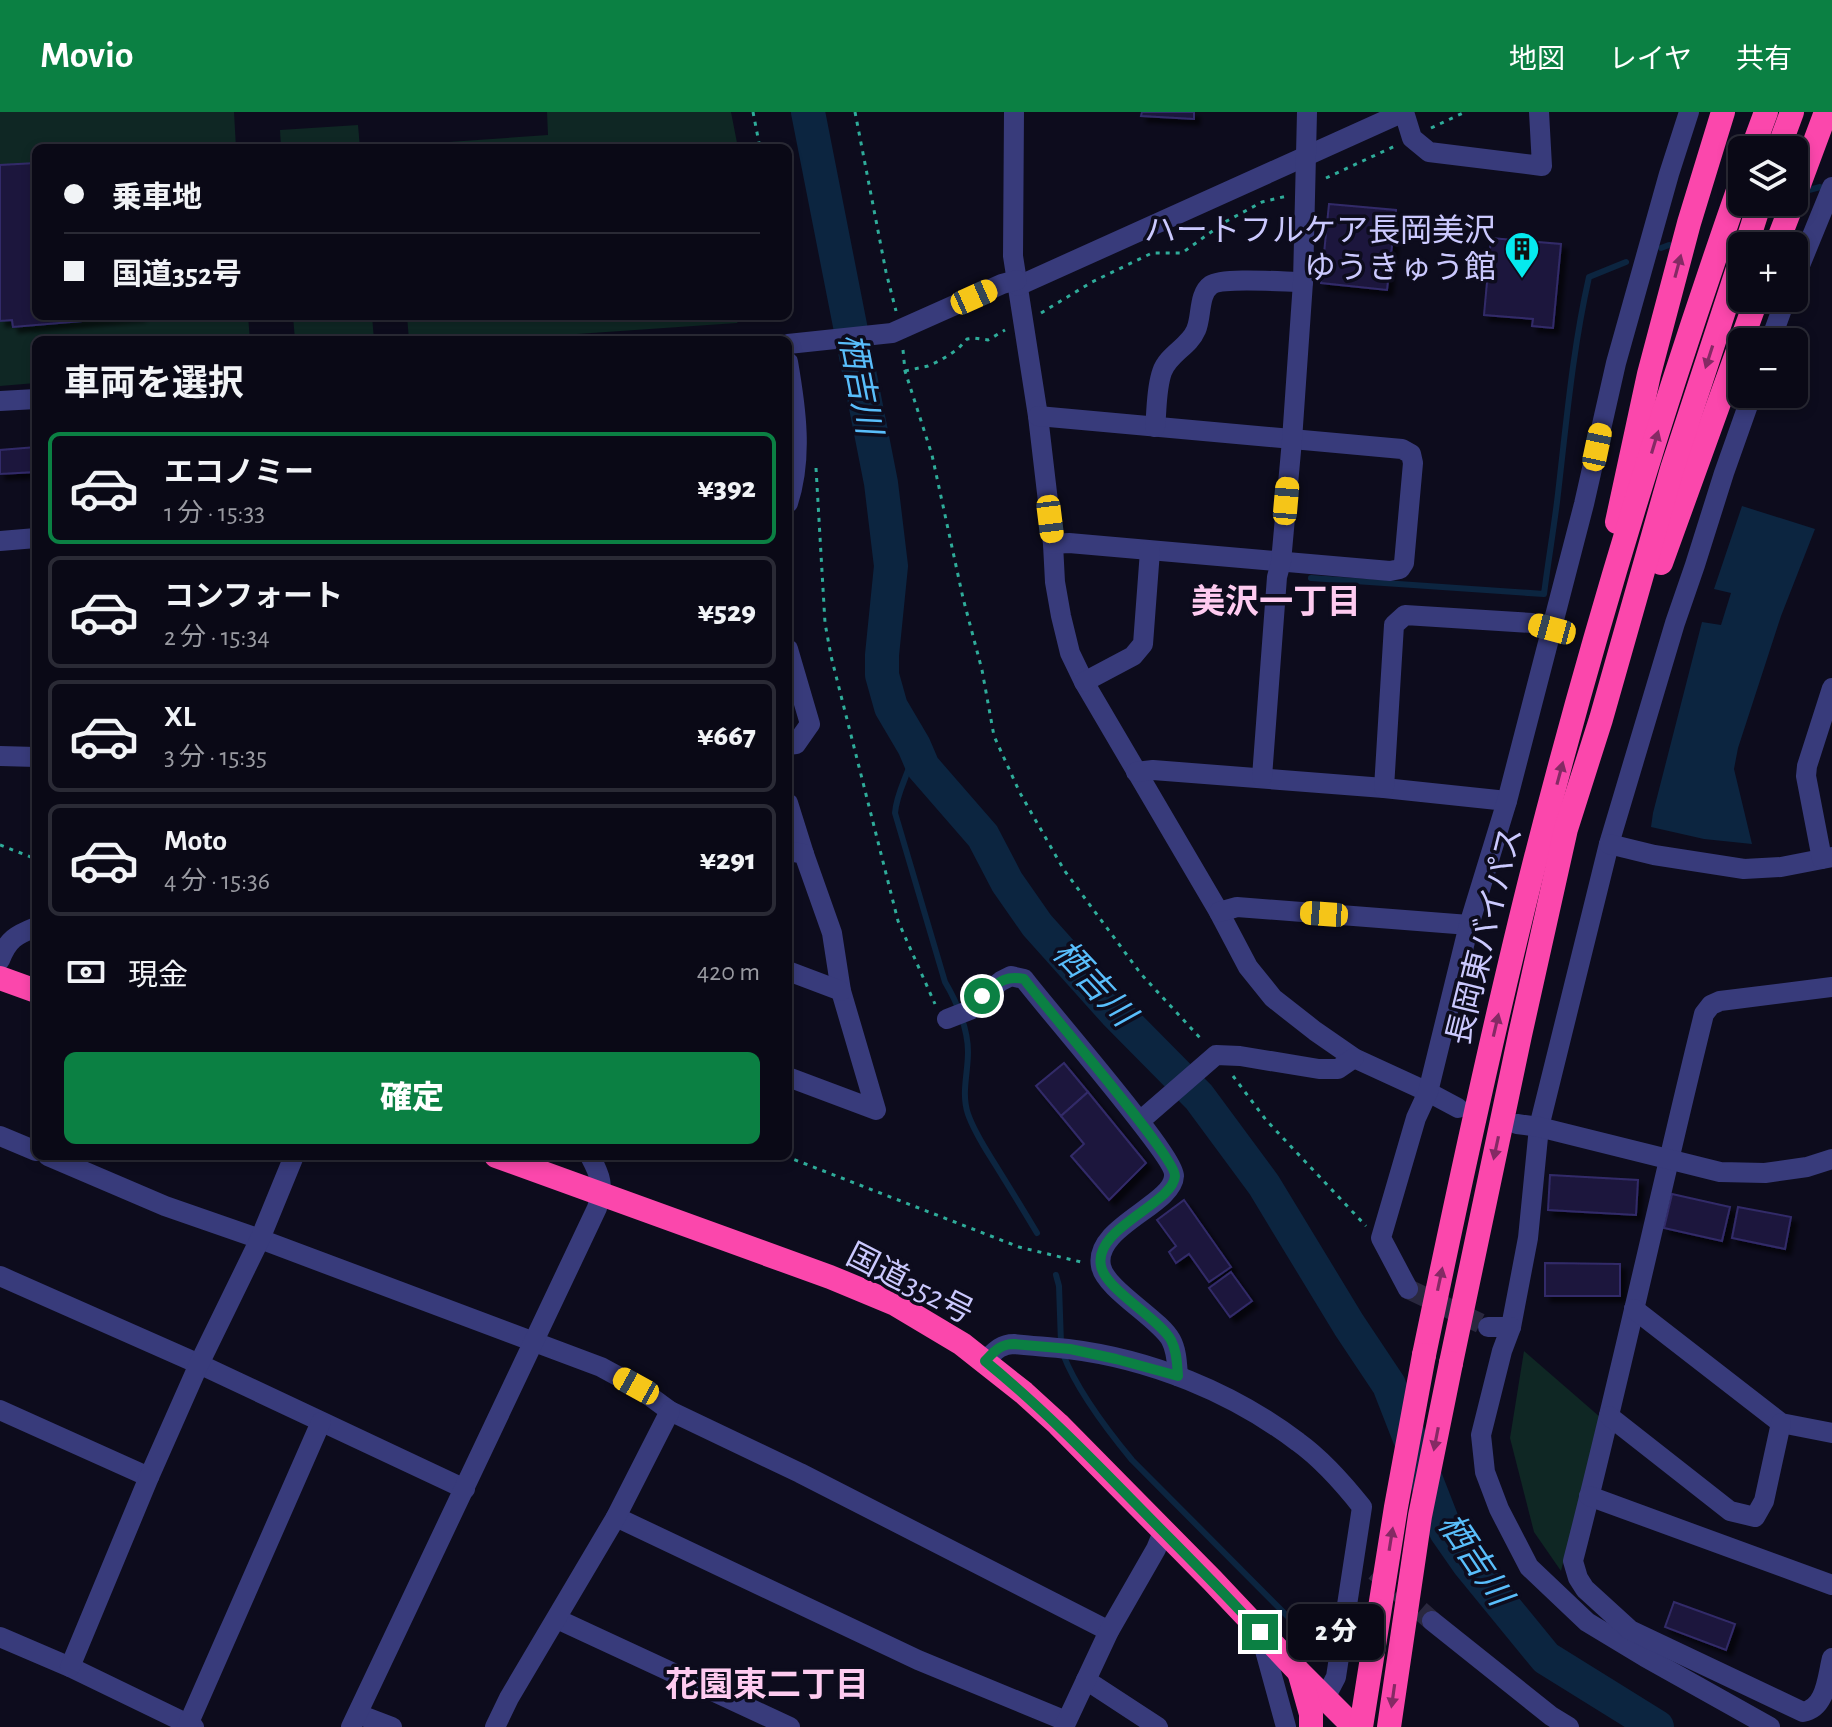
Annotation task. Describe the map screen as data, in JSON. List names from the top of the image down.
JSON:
{
  "streets": {
    "highway": ["長岡東バイパス", "国道352号"]
  },
  "districts": ["美沢一丁目", "花園東二丁目"],
  "water": ["栖吉川"],
  "places": {
    "building": ["ハートフルケア長岡美沢 ゆうきゅう館"]
  },
  "page": {
    "header": "Movio",
    "nav": ["地図", "レイヤ", "共有"],
    "map_buttons": ["+", "−"],
    "banner": ["乗車地", "国道352号"],
    "heading": "車両を選択",
    "list": [
      {
        "name": "エコノミー",
        "note": "1 分 · 15:33",
        "value": "¥392"
      },
      {
        "name": "コンフォート",
        "note": "2 分 · 15:34",
        "value": "¥529"
      },
      {
        "name": "XL",
        "note": "3 分 · 15:35",
        "value": "¥667"
      },
      {
        "name": "Moto",
        "note": "4 分 · 15:36",
        "value": "¥291"
      }
    ],
    "pay": ["現金", "420 m"],
    "buttons": "確定",
    "bubble": "2 分"
  }
}
